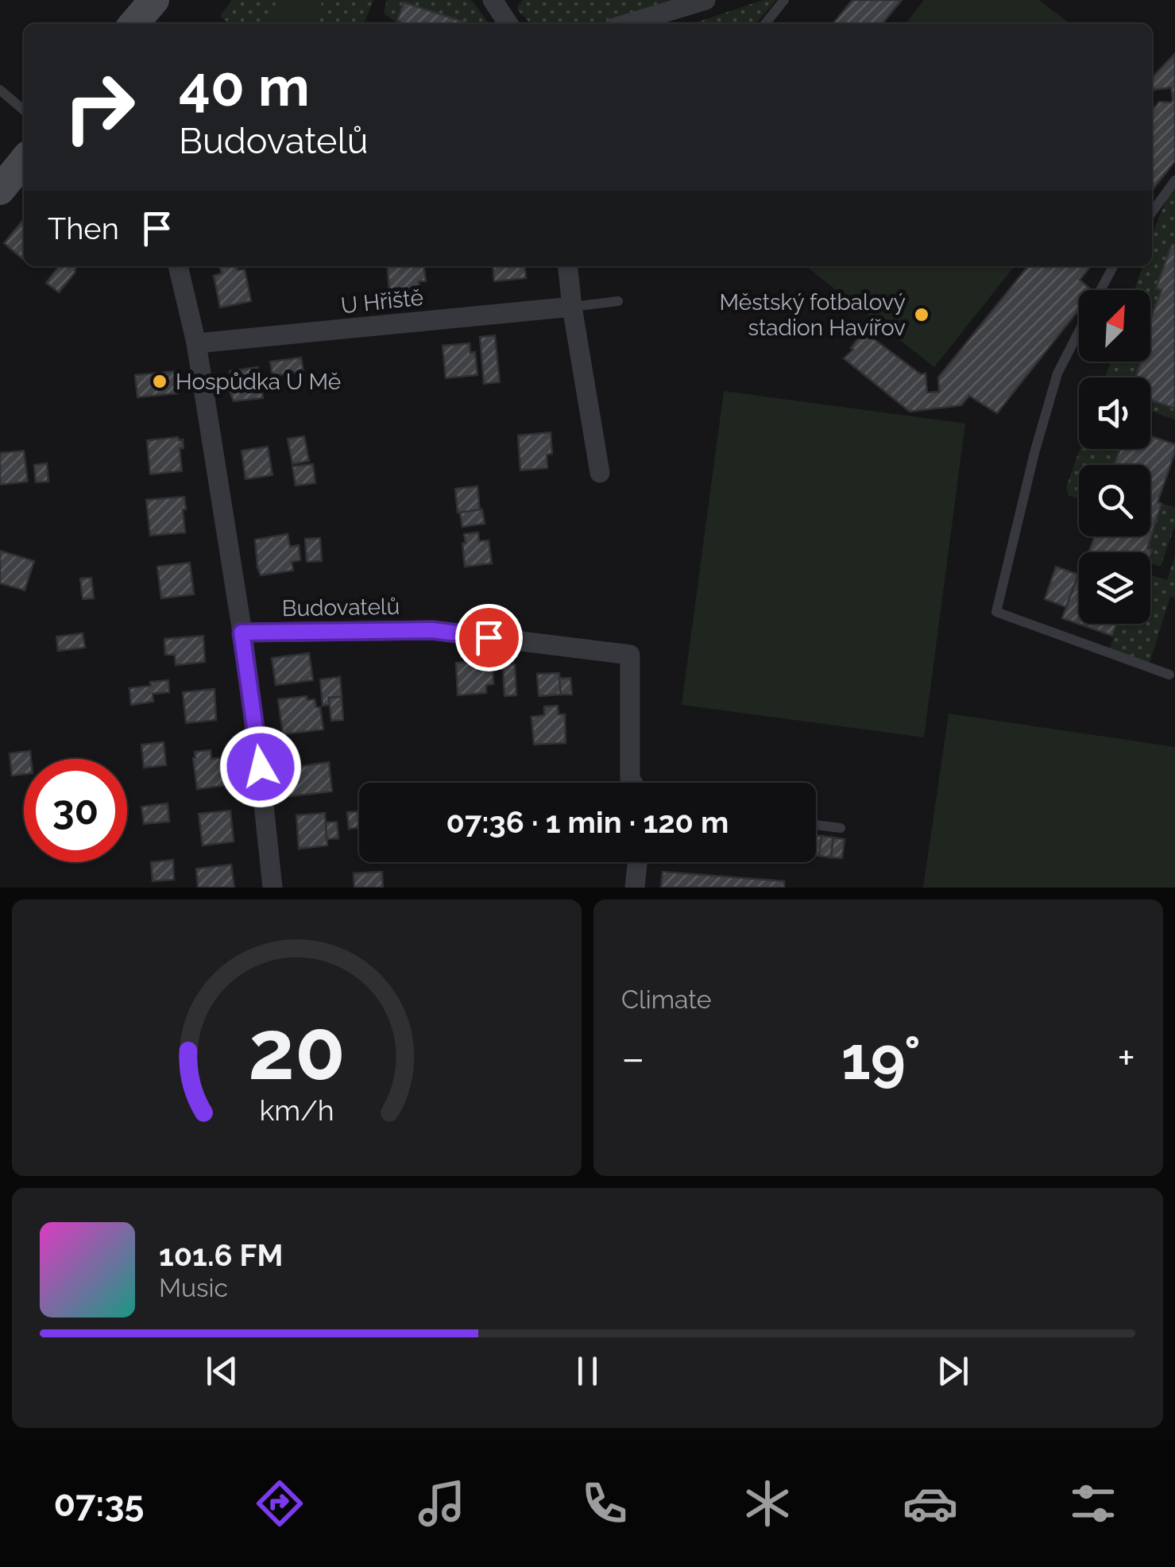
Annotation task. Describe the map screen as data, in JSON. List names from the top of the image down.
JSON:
{
  "streets": {
    "street": ["U Hřiště", "Budovatelů"]
  },
  "places": ["Městský fotbalový stadion Havířov", "Hospůdka U Mě"],
  "north": "top right",
  "page": {
    "turn": ["40 m", "Budovatelů"],
    "then": "Then",
    "limit": "30",
    "trip": "07:36 · 1 min · 120 m",
    "tile": "Climate",
    "heat": ["−", "19°", "+"],
    "song": ["101.6 FM", "Music"],
    "tabs": "07:35",
    "gauge": ["20", "km/h"]
  }
}
